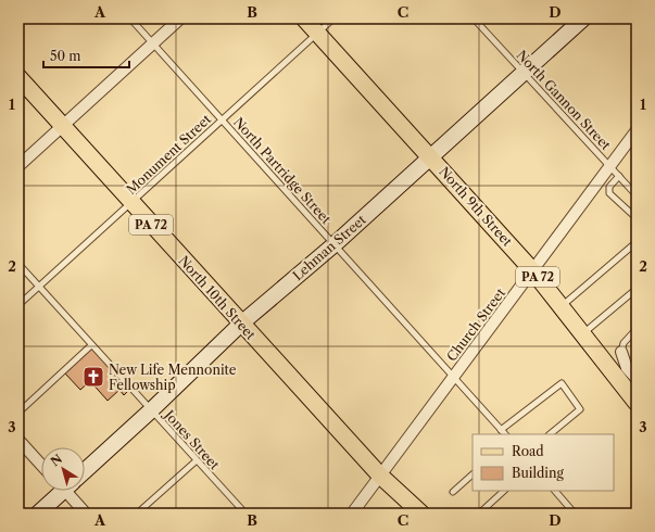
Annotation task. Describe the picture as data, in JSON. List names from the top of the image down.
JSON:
{
  "streets": {
    "main road": [
      "North 9th Street",
      "PA 72",
      "Lehman Street",
      "North 10th Street"
    ],
    "street": ["Church Street"],
    "lane": [
      "North Gannon Street",
      "Monument Street",
      "North Partridge Street",
      "Jones Street"
    ]
  },
  "crossings": [
    ["North Gannon Street", "Lehman Street"],
    ["North Gannon Street", "Church Street"],
    ["Monument Street", "North Partridge Street"],
    ["Monument Street", "North 9th Street"],
    ["Monument Street", "North 10th Street"],
    ["Monument Street", "Jones Street"],
    ["North Partridge Street", "Lehman Street"],
    ["North Partridge Street", "Church Street"],
    ["North 9th Street", "Lehman Street"],
    ["North 9th Street", "Church Street"],
    ["Lehman Street", "North 10th Street"],
    ["Lehman Street", "Jones Street"],
    ["North 10th Street", "Church Street"]
  ],
  "places": {
    "church": ["New Life Mennonite Fellowship"]
  },
  "legend": ["Road", "Building"],
  "scale_bar": "50 m",
  "north": "top left",
  "grid": {
    "columns": [
      "A",
      "B",
      "C",
      "D"
    ],
    "rows": ["1", "2", "3"]
  }
}
